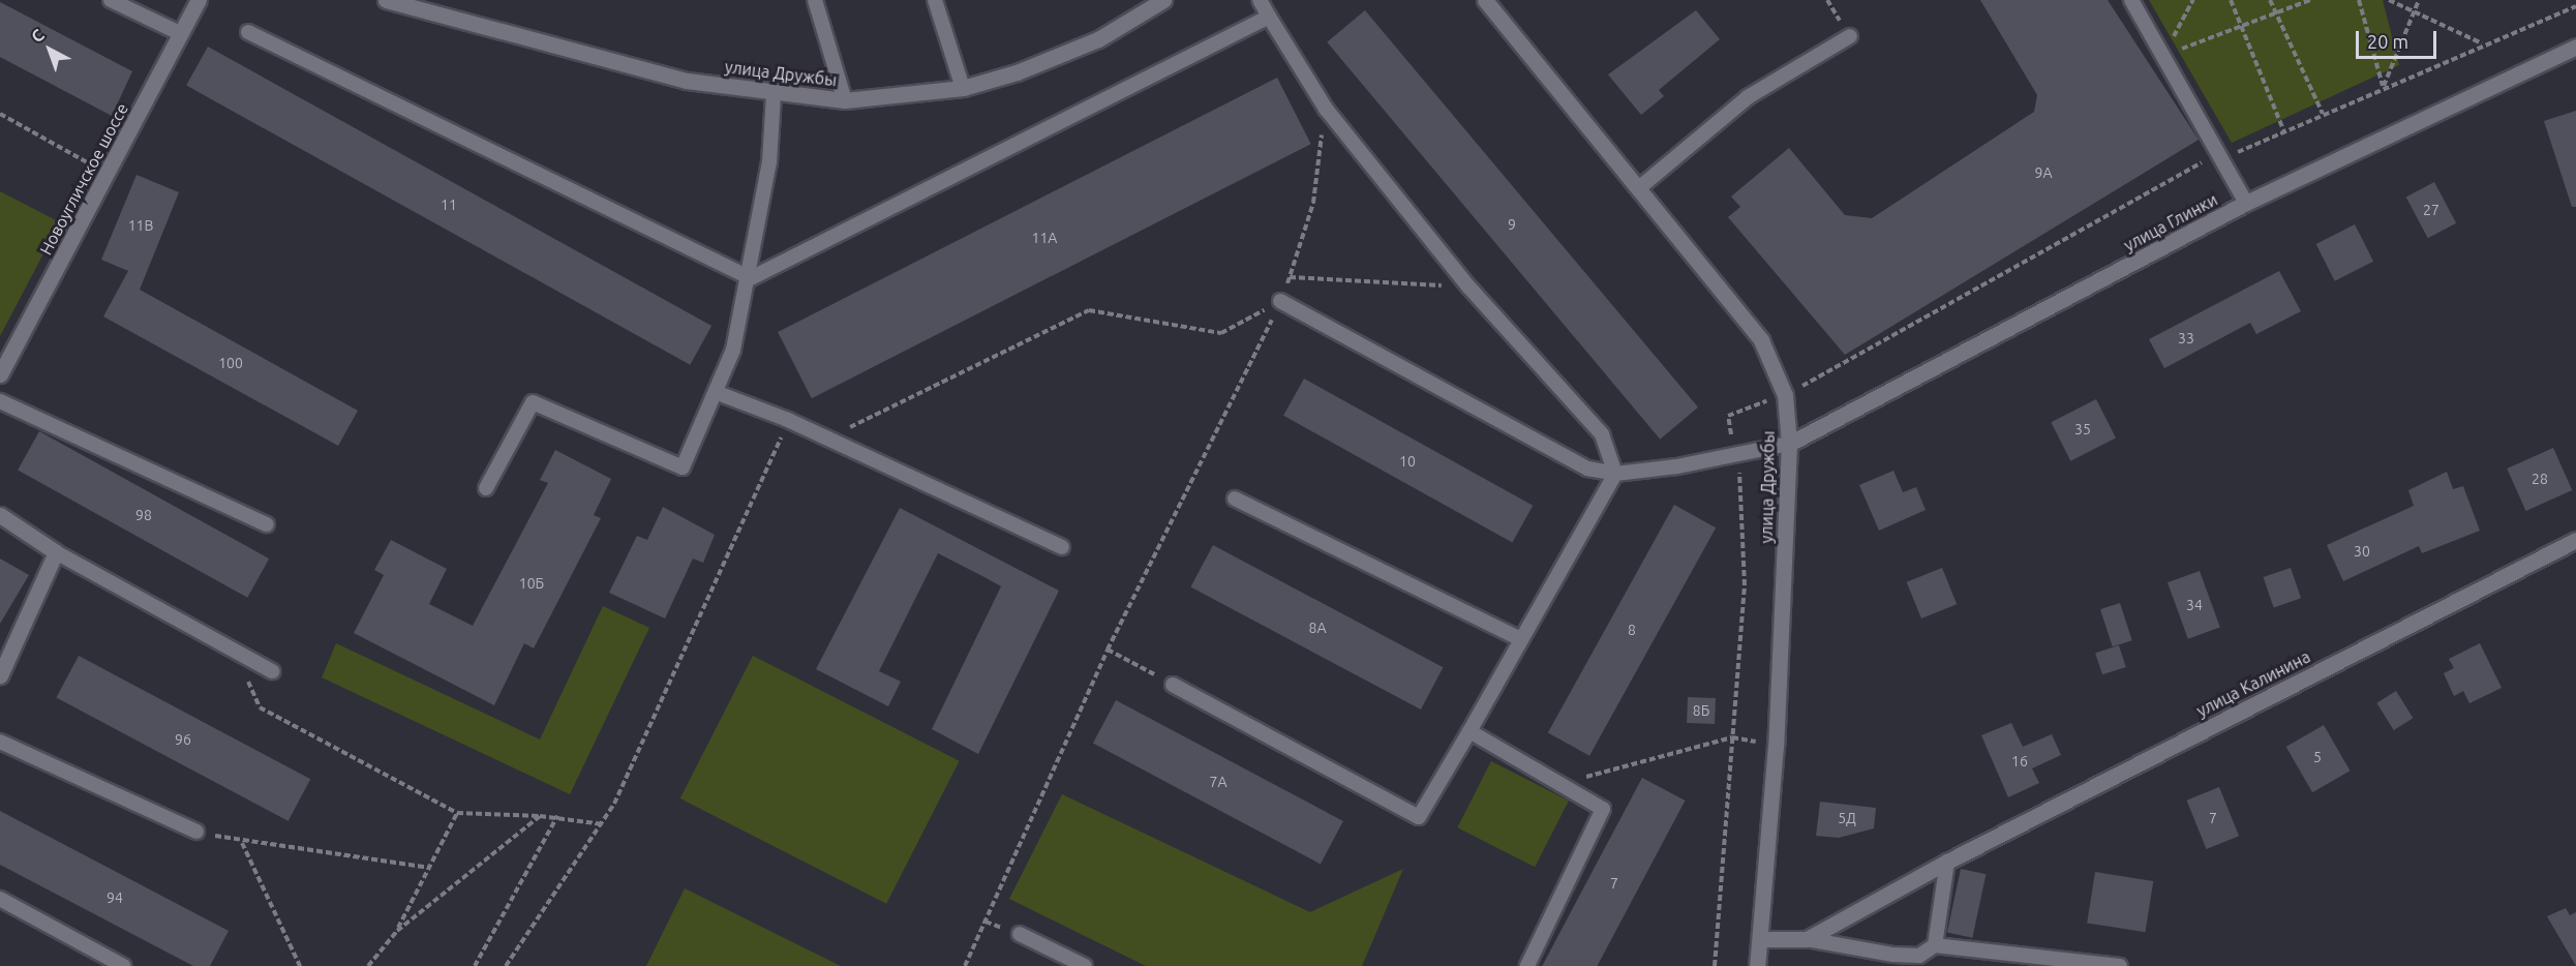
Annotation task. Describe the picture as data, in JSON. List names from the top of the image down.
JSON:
{
  "streets": {
    "street": [
      "улица Дружбы",
      "Новоугличское шоссе",
      "улица Глинки",
      "улица Калинина"
    ]
  },
  "crossings": [
    ["улица Дружбы", "улица Глинки"]
  ],
  "house_numbers": [
    "9А",
    "11",
    "27",
    "9",
    "11В",
    "11А",
    "33",
    "100",
    "35",
    "10",
    "28",
    "98",
    "30",
    "10Б",
    "34",
    "8А",
    "8",
    "8Б",
    "96",
    "5",
    "16",
    "7А",
    "5Д",
    "7",
    "7",
    "94"
  ],
  "scale_bar": "20 m",
  "north": "top left"
}
